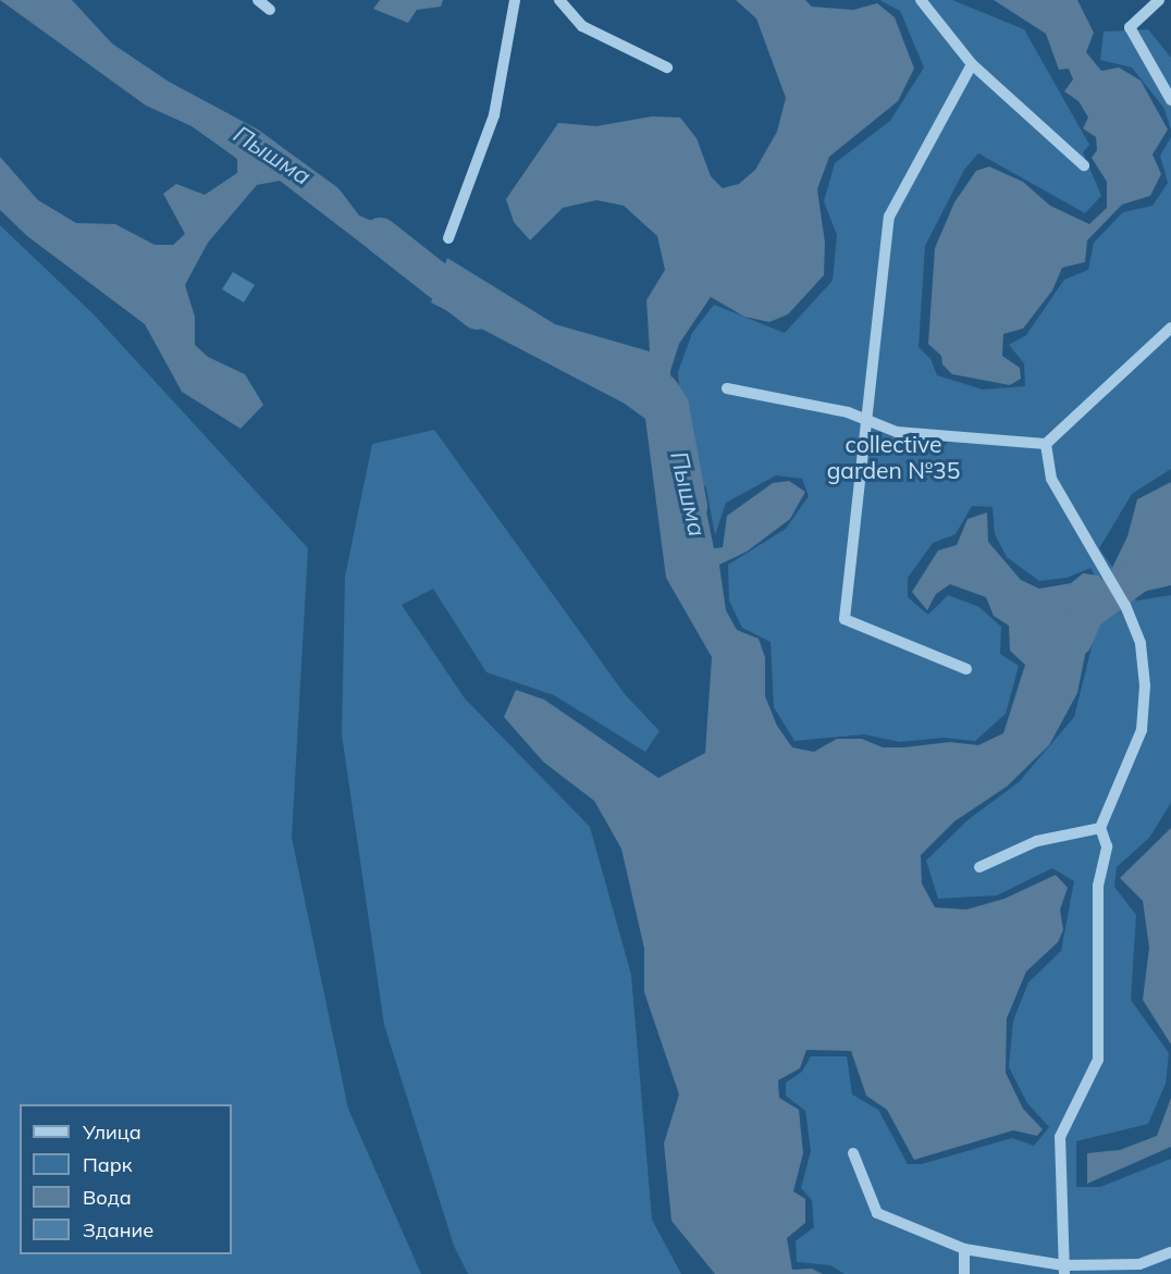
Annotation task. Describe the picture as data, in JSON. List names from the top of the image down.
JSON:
{
  "water": ["Пышма"],
  "parks": ["collective garden №35"],
  "legend": [
    "Улица",
    "Парк",
    "Вода",
    "Здание"
  ]
}
